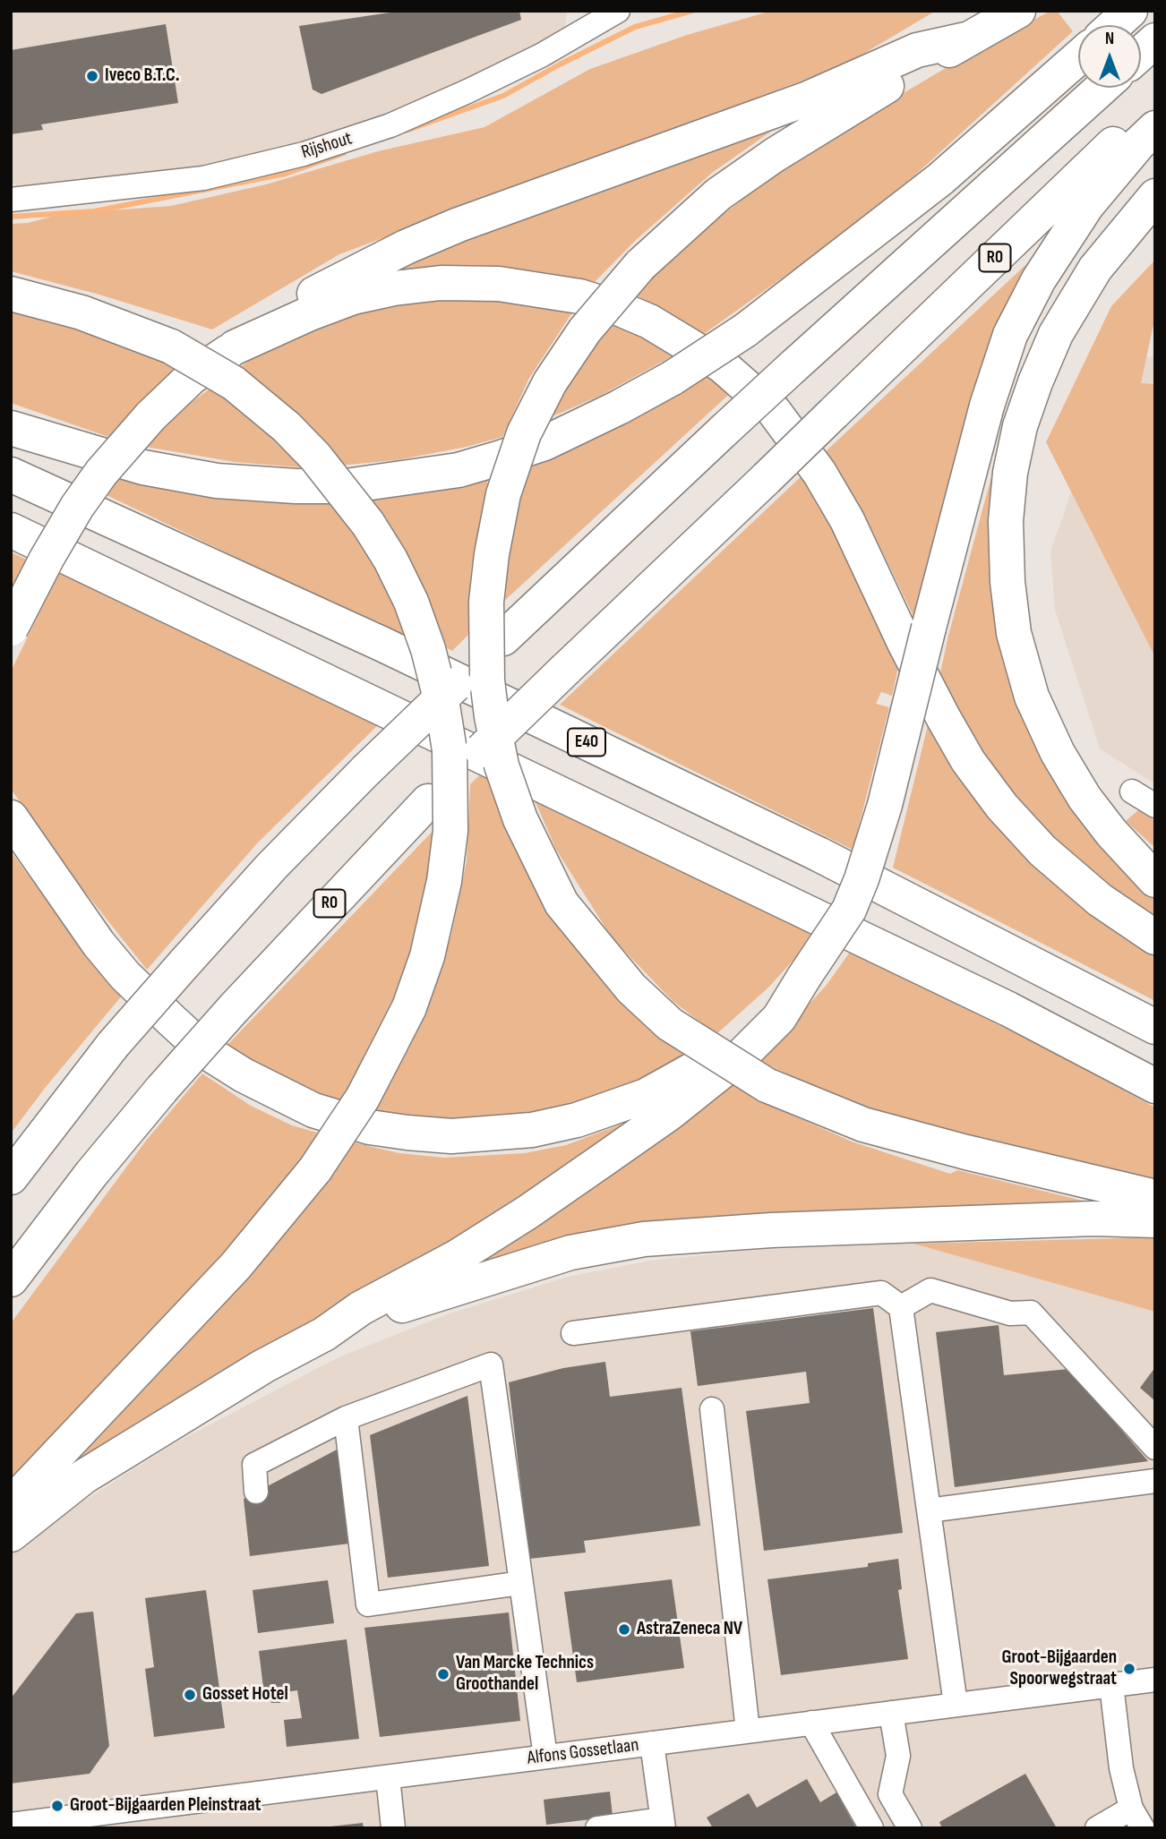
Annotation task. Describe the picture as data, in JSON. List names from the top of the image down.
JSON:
{
  "streets": {
    "highway": ["R0", "E40"],
    "street": ["Rijshout", "Alfons Gossetlaan"]
  },
  "places": [
    "Iveco B.T.C.",
    "AstraZeneca NV",
    "Groot-Bijgaarden Spoorwegstraat",
    "Van Marcke Technics Groothandel",
    "Gosset Hotel",
    "Groot-Bijgaarden Pleinstraat"
  ],
  "north": "top"
}
